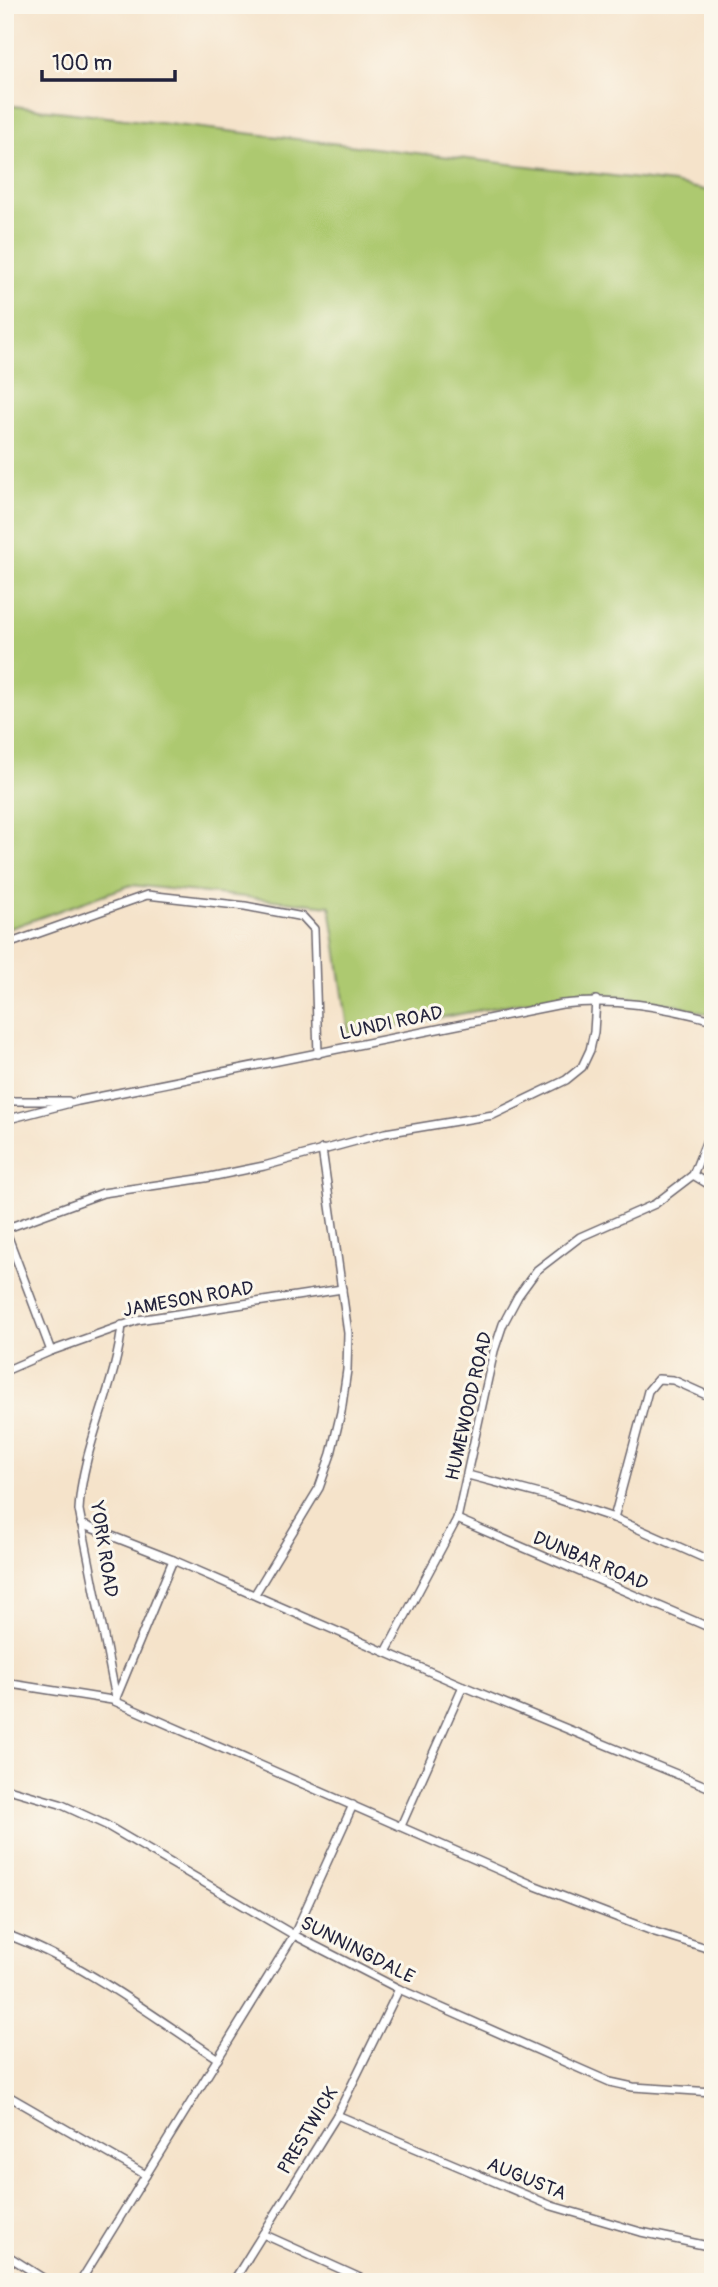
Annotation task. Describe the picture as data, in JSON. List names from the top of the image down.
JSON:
{
  "streets": {
    "street": [
      "LUNDI ROAD",
      "JAMESON ROAD",
      "HUMEWOOD ROAD",
      "YORK ROAD",
      "DUNBAR ROAD",
      "SUNNINGDALE",
      "PRESTWICK",
      "AUGUSTA"
    ]
  },
  "crossings": [
    ["JAMESON ROAD", "YORK ROAD"],
    ["HUMEWOOD ROAD", "DUNBAR ROAD"],
    ["SUNNINGDALE", "PRESTWICK"],
    ["PRESTWICK", "AUGUSTA"]
  ],
  "scale_bar": "100 m"
}
